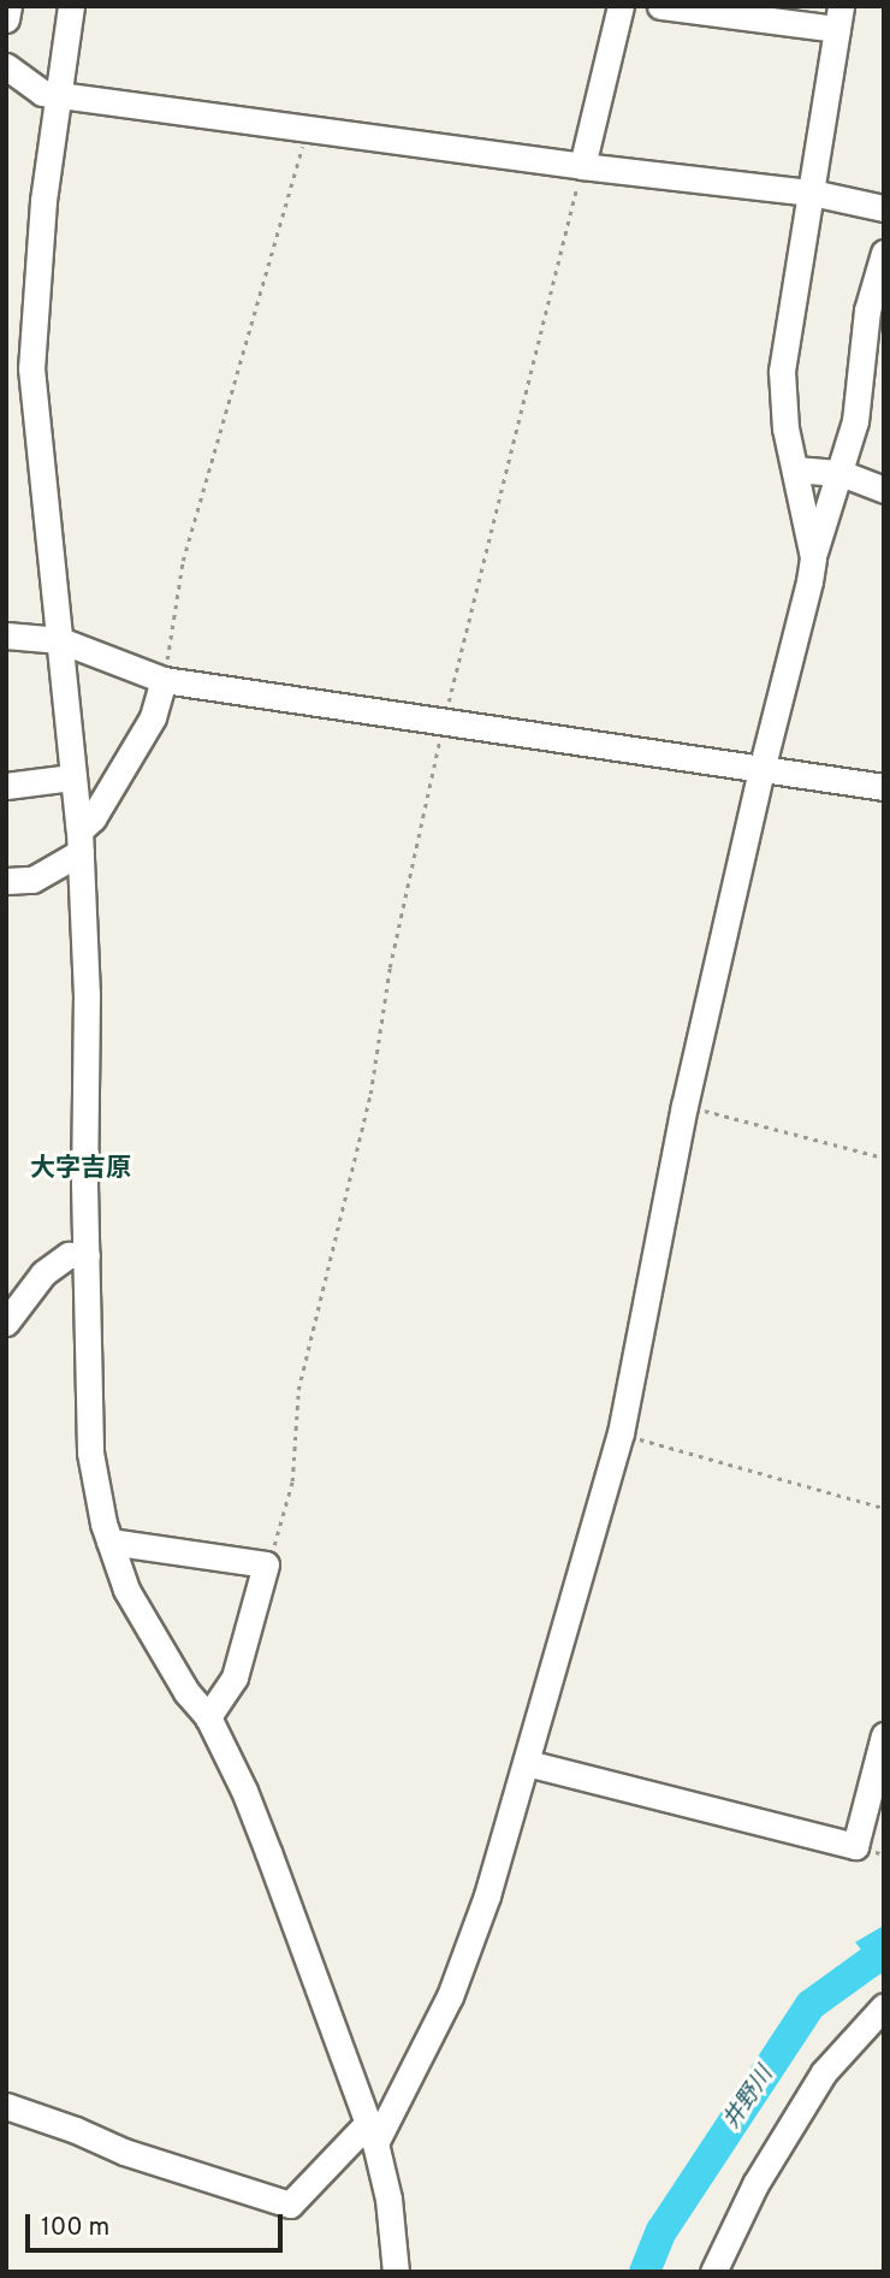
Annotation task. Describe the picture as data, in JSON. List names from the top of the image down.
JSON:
{
  "districts": ["大字吉原"],
  "water": ["井野川"],
  "scale_bar": "100 m"
}
